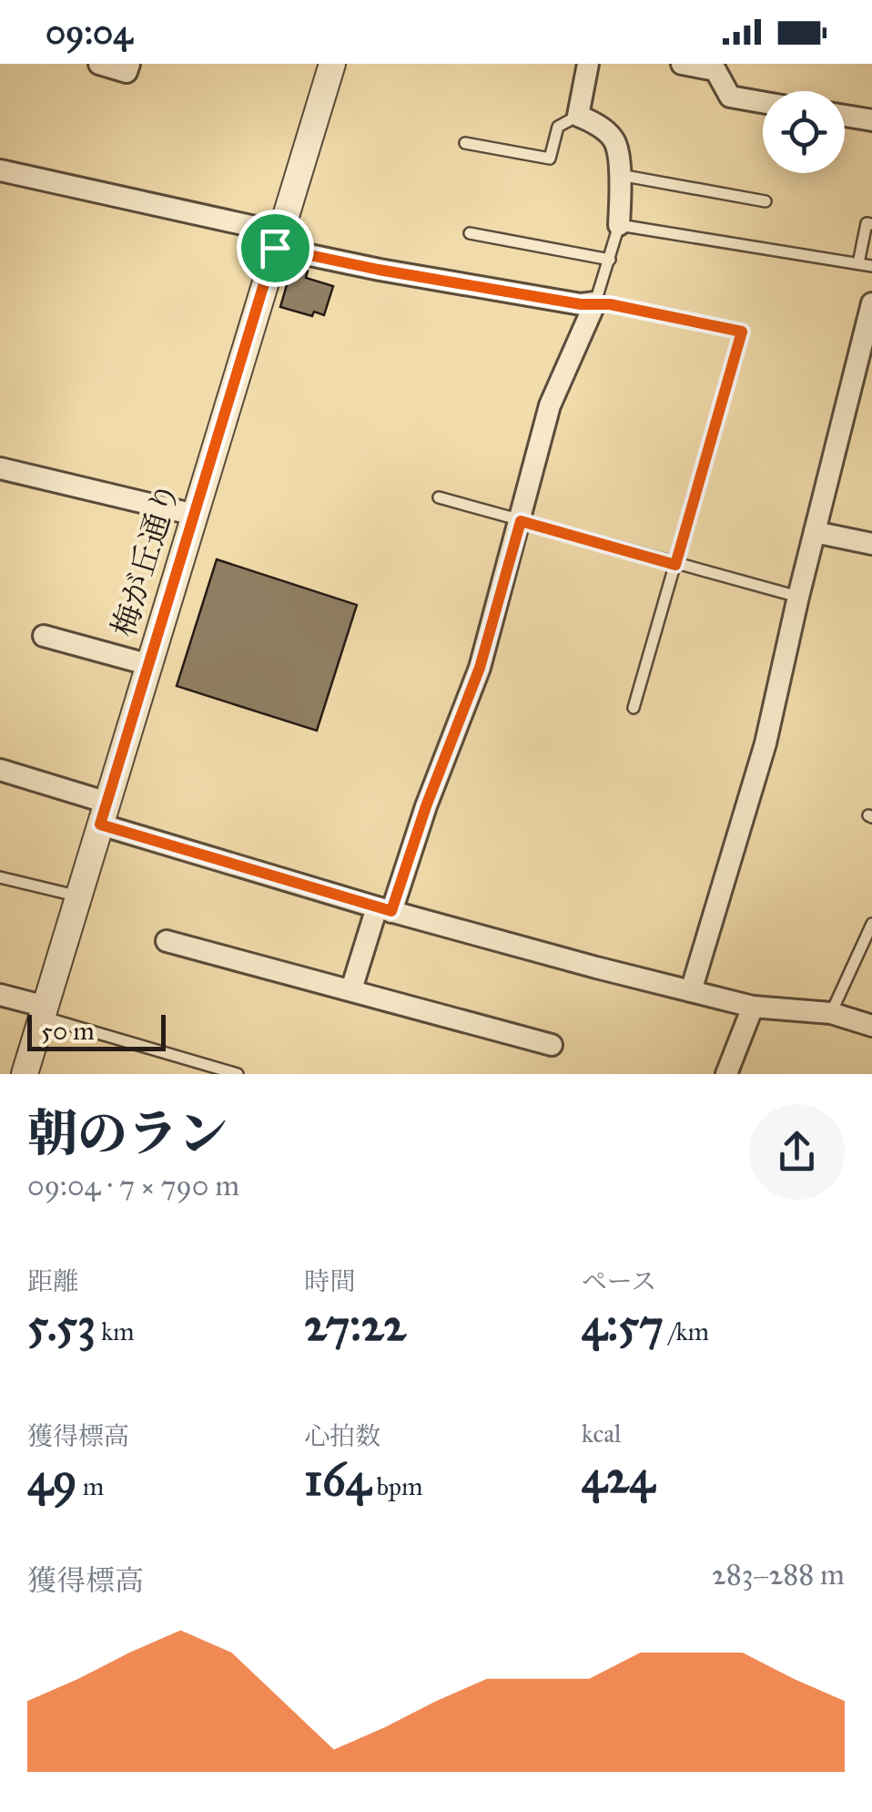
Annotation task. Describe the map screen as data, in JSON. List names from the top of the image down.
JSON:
{
  "streets": {
    "street": ["梅が丘通り"]
  },
  "scale_bar": "50 m",
  "page": {
    "status": "09:04",
    "scale": "50 m",
    "heading": ["朝のラン", "09:04 · 7 × 790 m"],
    "stats": [
      ["距離", "5.53 km"],
      ["時間", "27:22"],
      ["ペース", "4:57 /km"],
      ["獲得標高", "49 m"],
      ["心拍数", "164 bpm"],
      ["kcal", "424"]
    ],
    "chart": ["獲得標高", "283–288 m"]
  }
}
